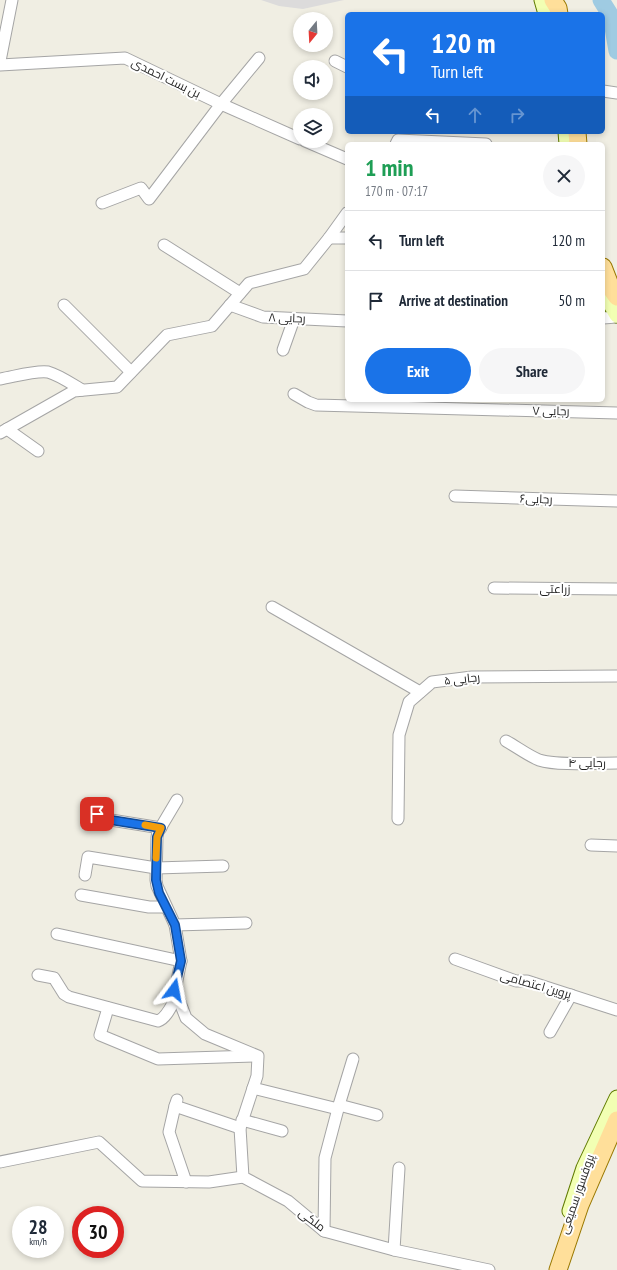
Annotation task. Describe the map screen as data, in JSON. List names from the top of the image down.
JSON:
{
  "streets": {
    "main road": ["پروفسور سمیعی"],
    "street": [
      "بن بست احمدی",
      "رجایی ۸",
      "رجایی ۷",
      "رجایی۶",
      "زراعتی",
      "رجایی ۵",
      "رجایی ۴",
      "پروین اعتصامی",
      "ملکی"
    ]
  },
  "north": "bottom",
  "page": {
    "turn": ["120 m", "Turn left"],
    "heading": ["1 min", "170 m · 07:17"],
    "list": [
      {
        "name": "Turn left",
        "value": "120 m"
      },
      {
        "name": "Arrive at destination",
        "value": "50 m"
      }
    ],
    "buttons": ["Exit", "Share"],
    "speed": "28 km/h",
    "limit": "30"
  }
}
